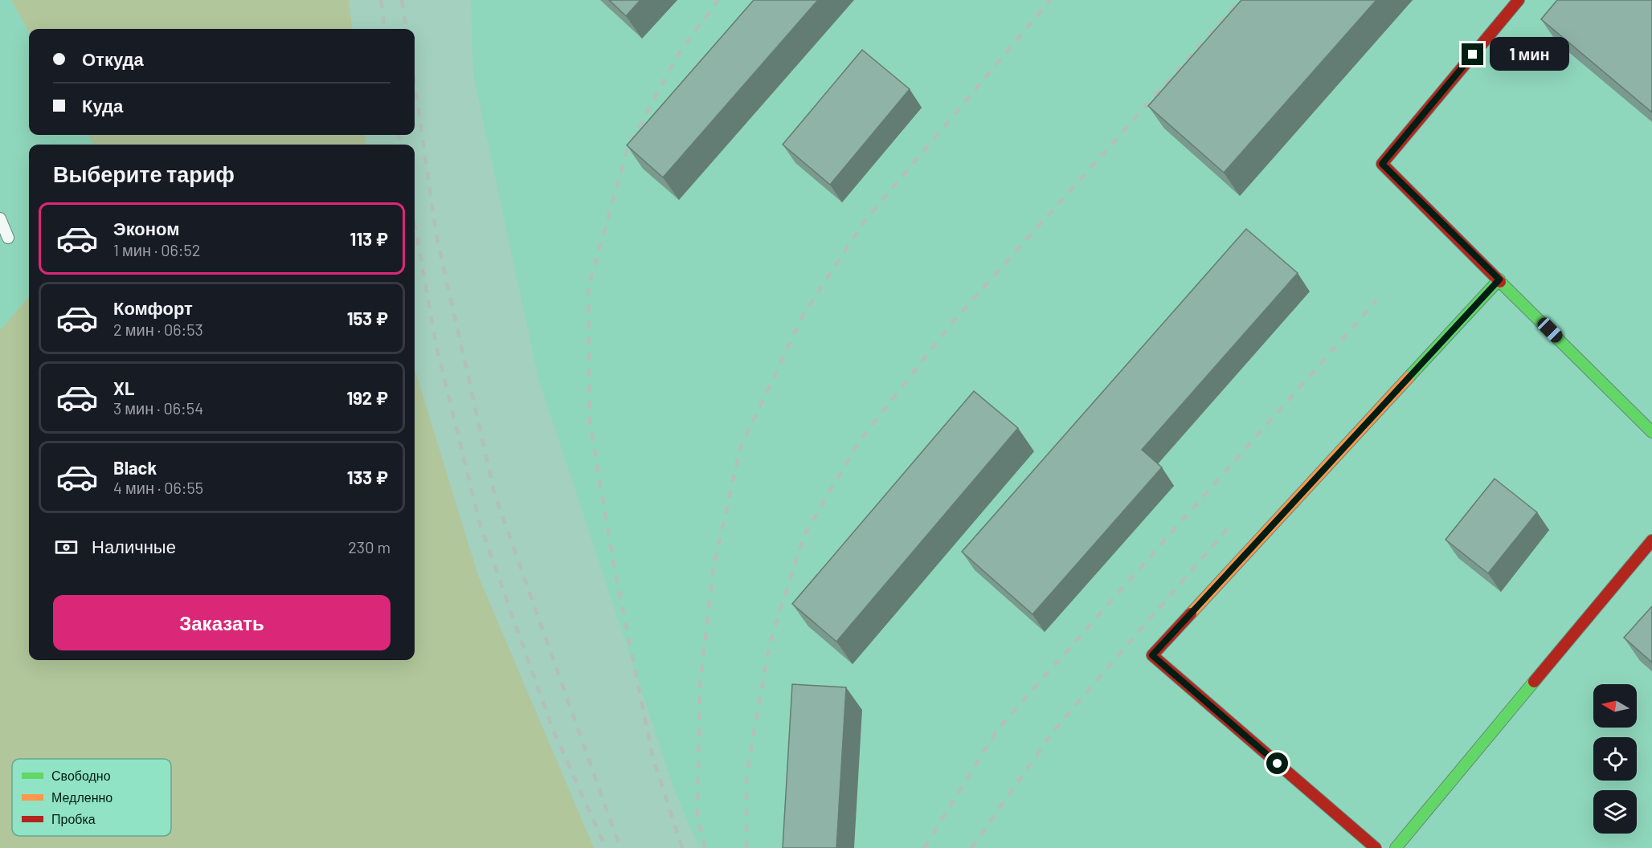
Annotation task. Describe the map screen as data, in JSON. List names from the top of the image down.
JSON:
{
  "legend": ["Свободно", "Медленно", "Пробка"],
  "north": "left",
  "page": {
    "banner": ["Откуда", "Куда"],
    "bubble": "1 мин",
    "heading": "Выберите тариф",
    "list": [
      {
        "name": "Эконом",
        "note": "1 мин · 06:52",
        "value": "113 ₽"
      },
      {
        "name": "Комфорт",
        "note": "2 мин · 06:53",
        "value": "153 ₽"
      },
      {
        "name": "XL",
        "note": "3 мин · 06:54",
        "value": "192 ₽"
      },
      {
        "name": "Black",
        "note": "4 мин · 06:55",
        "value": "133 ₽"
      }
    ],
    "pay": ["Наличные", "230 m"],
    "buttons": "Заказать"
  }
}
